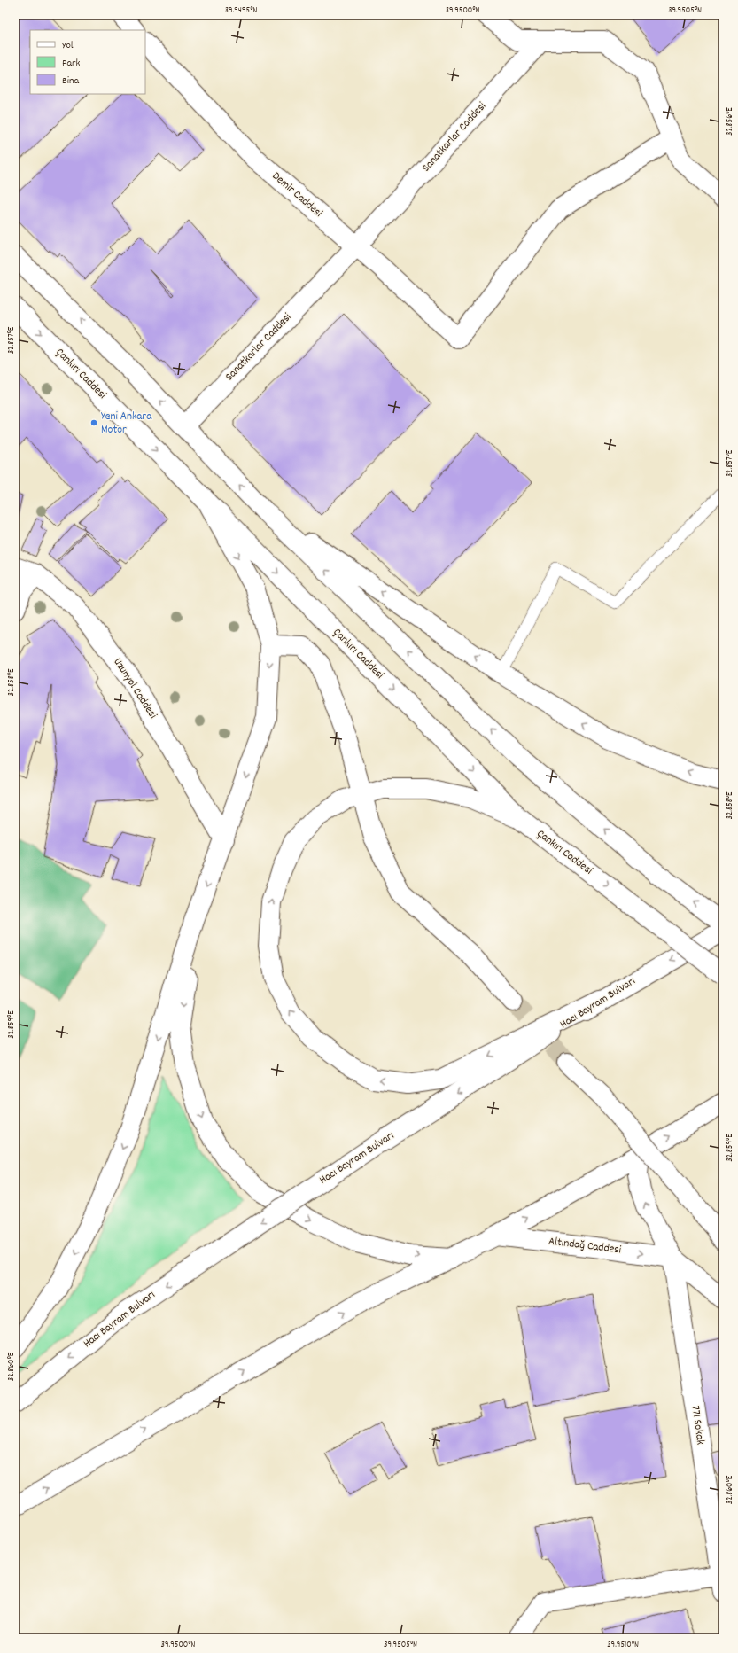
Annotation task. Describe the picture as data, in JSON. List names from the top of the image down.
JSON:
{
  "streets": {
    "main road": [
      "Sanatkarlar Caddesi",
      "Demir Caddesi",
      "Çankırı Caddesi",
      "Uzunyol Caddesi",
      "Hacı Bayram Bulvarı",
      "Altındağ Caddesi",
      "771 Sokak"
    ]
  },
  "crossings": [
    ["Sanatkarlar Caddesi", "Demir Caddesi"],
    ["Altındağ Caddesi", "771 Sokak"]
  ],
  "one_way": ["Altındağ Caddesi"],
  "places": ["Yeni Ankara Motor"],
  "legend": ["Yol", "Park", "Bina"],
  "coordinates": [
    "39.9495°N",
    "39.9500°N",
    "39.9505°N",
    "32.856°E",
    "32.857°E",
    "32.858°E",
    "32.859°E",
    "32.860°E",
    "39.9510°N"
  ]
}
